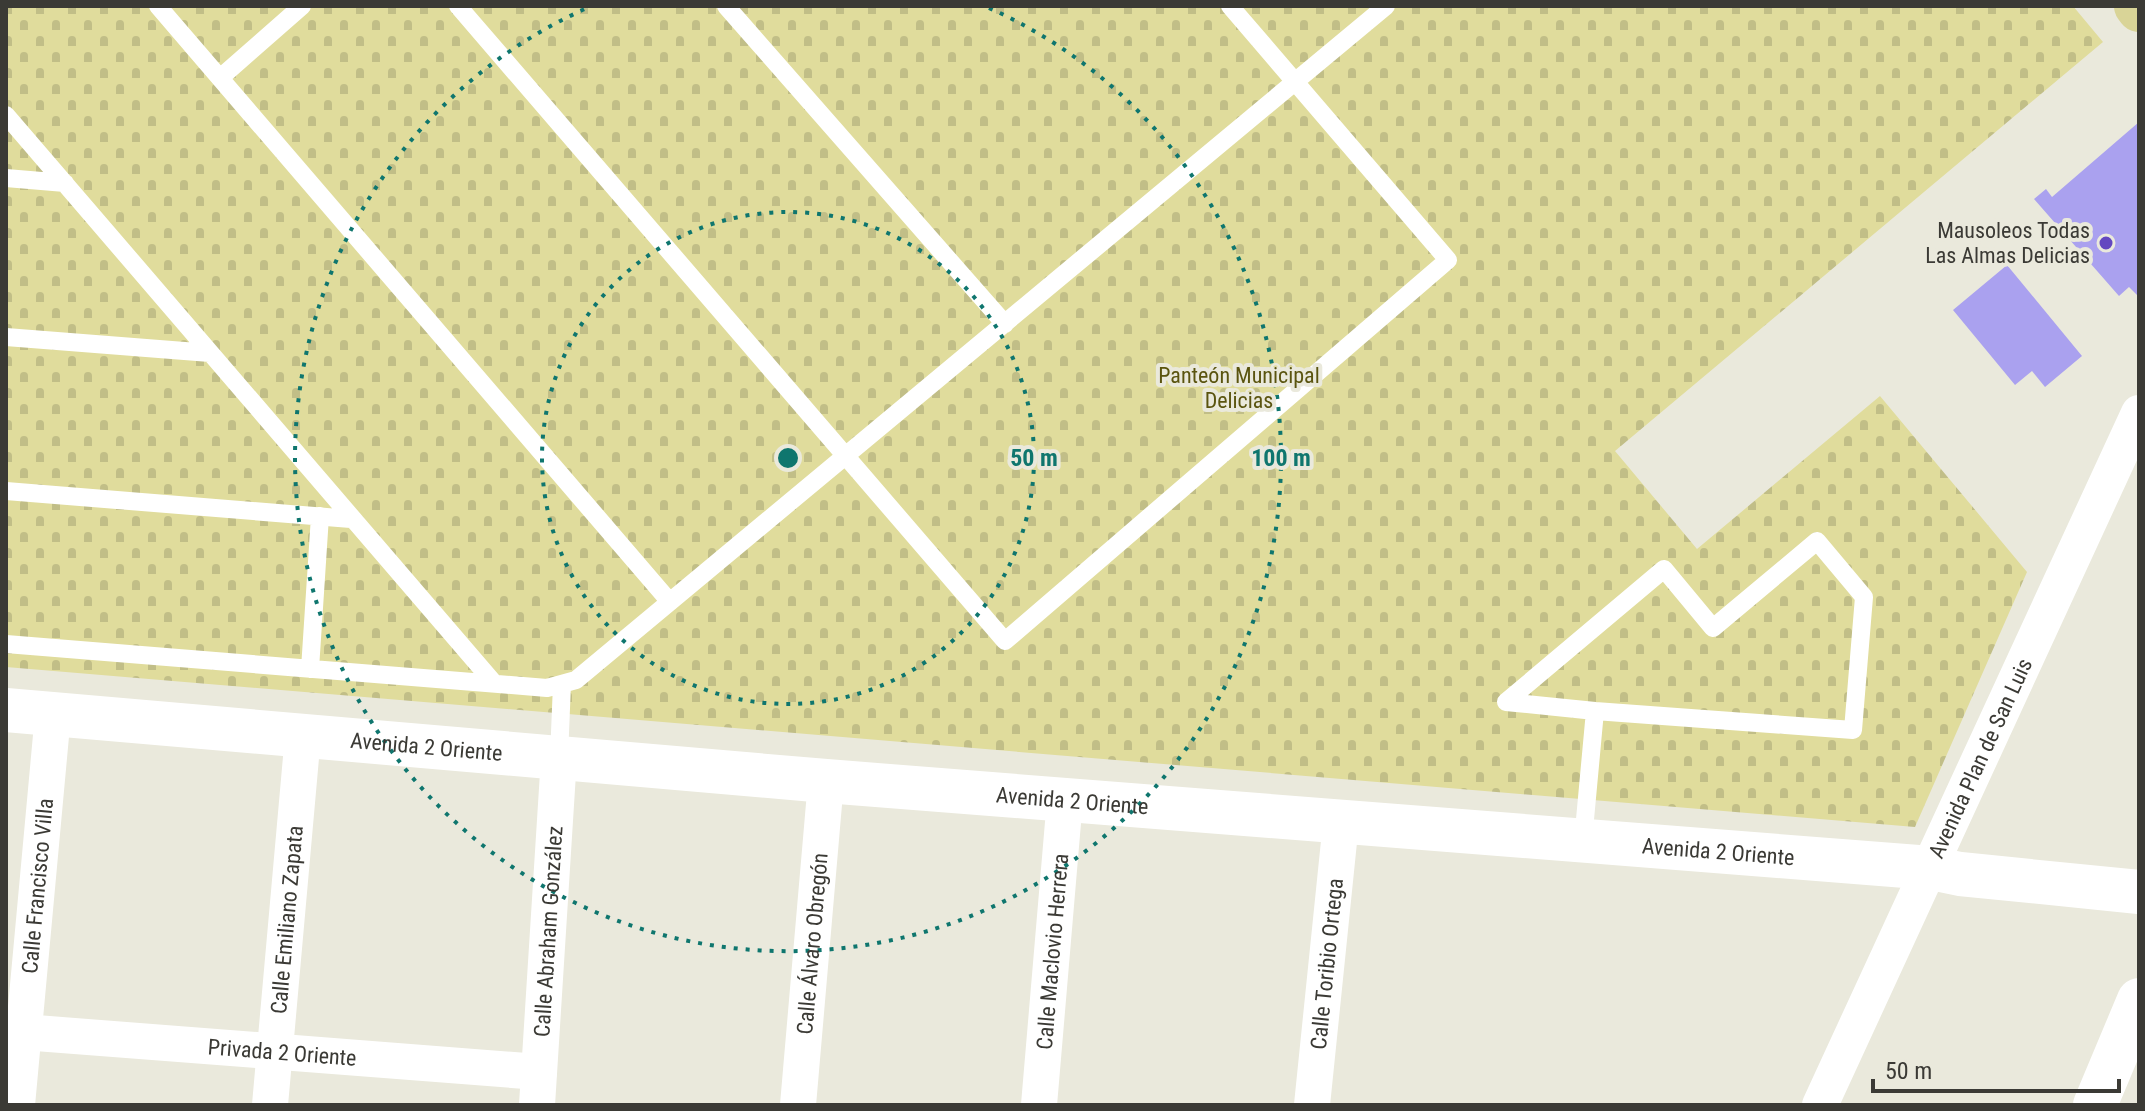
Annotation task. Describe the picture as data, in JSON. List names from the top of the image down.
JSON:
{
  "streets": {
    "street": [
      "Avenida 2 Oriente",
      "Avenida Plan de San Luis",
      "Calle Francisco Villa",
      "Calle Emiliano Zapata",
      "Calle Abraham González",
      "Calle Álvaro Obregón",
      "Calle Maclovio Herrera",
      "Calle Toribio Ortega",
      "Privada 2 Oriente"
    ]
  },
  "crossings": [
    ["Avenida 2 Oriente", "Avenida Plan de San Luis"],
    ["Avenida 2 Oriente", "Calle Francisco Villa"],
    ["Avenida 2 Oriente", "Calle Emiliano Zapata"],
    ["Avenida 2 Oriente", "Calle Abraham González"],
    ["Avenida 2 Oriente", "Calle Álvaro Obregón"],
    ["Avenida 2 Oriente", "Calle Maclovio Herrera"],
    ["Avenida 2 Oriente", "Calle Toribio Ortega"],
    ["Calle Francisco Villa", "Privada 2 Oriente"],
    ["Calle Emiliano Zapata", "Privada 2 Oriente"],
    ["Calle Abraham González", "Privada 2 Oriente"]
  ],
  "parks": ["Panteón Municipal Delicias"],
  "places": ["Mausoleos Todas Las Almas Delicias"],
  "scale_bar": "50 m",
  "rings": ["50 m", "100 m"]
}
